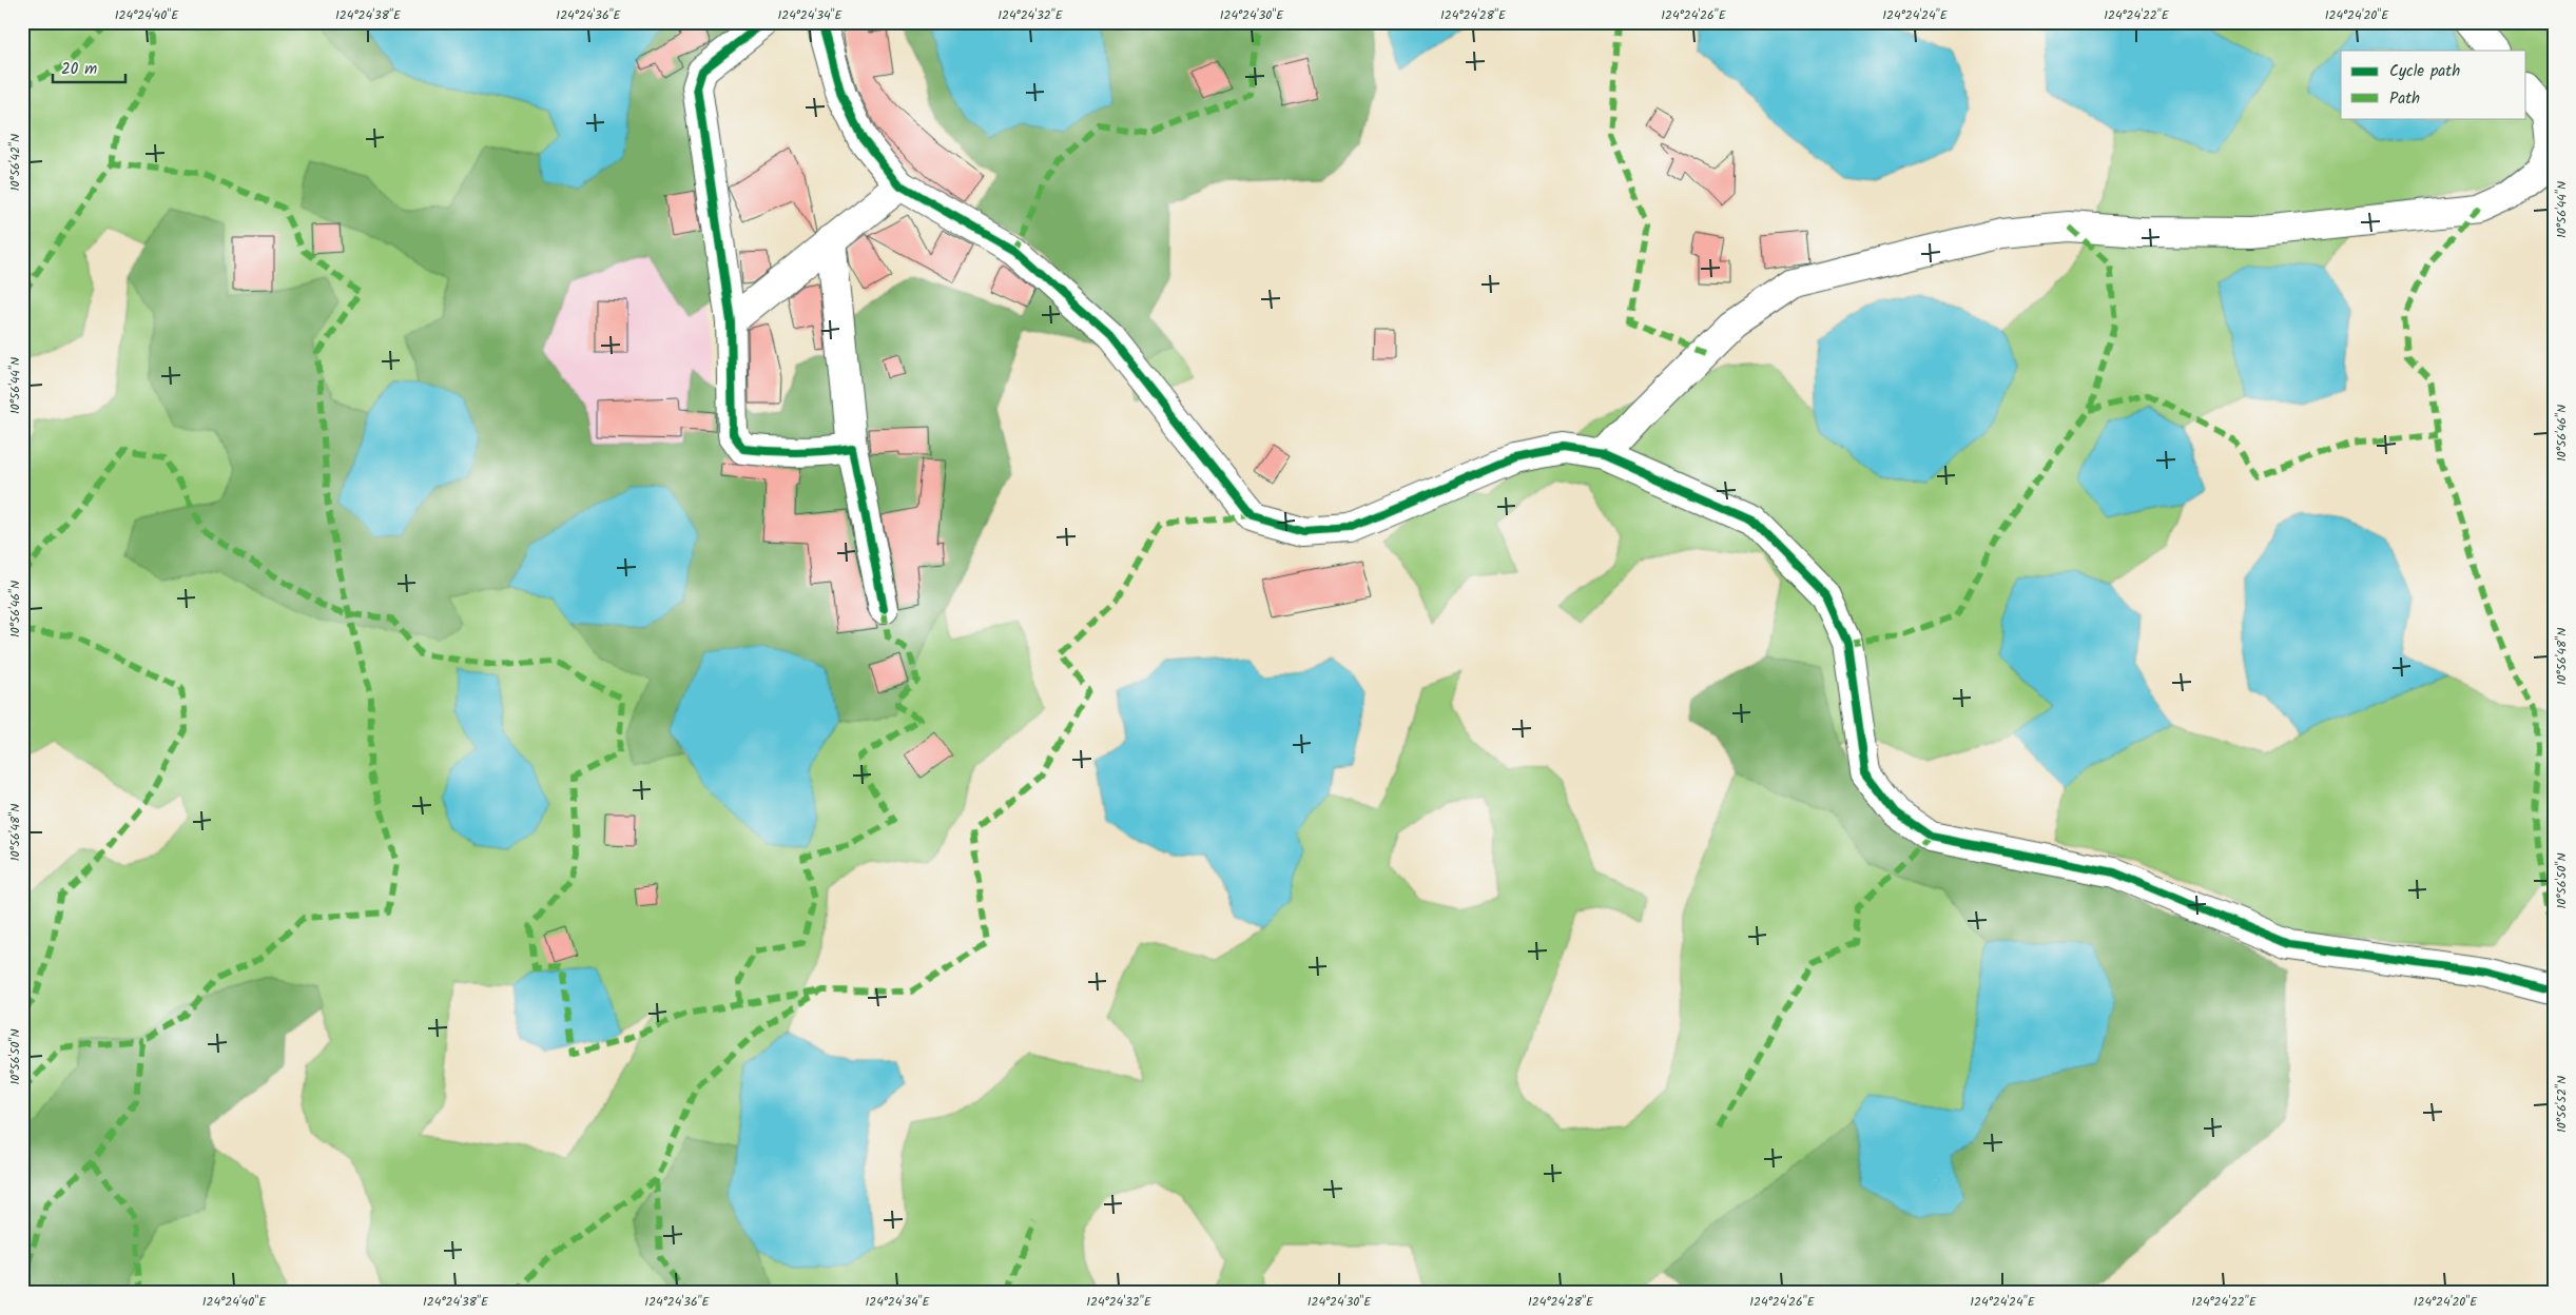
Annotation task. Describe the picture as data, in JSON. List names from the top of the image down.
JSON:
{
  "legend": ["Cycle path", "Path"],
  "scale_bar": "20 m",
  "coordinates": [
    "124°24'40\"E",
    "124°24'38\"E",
    "124°24'36\"E",
    "124°24'34\"E",
    "124°24'32\"E",
    "124°24'30\"E",
    "124°24'28\"E",
    "124°24'26\"E",
    "124°24'24\"E",
    "124°24'22\"E",
    "124°24'20\"E",
    "10°56'42\"N",
    "10°56'44\"N",
    "10°56'46\"N",
    "10°56'48\"N",
    "10°56'50\"N",
    "10°56'52\"N"
  ]
}
